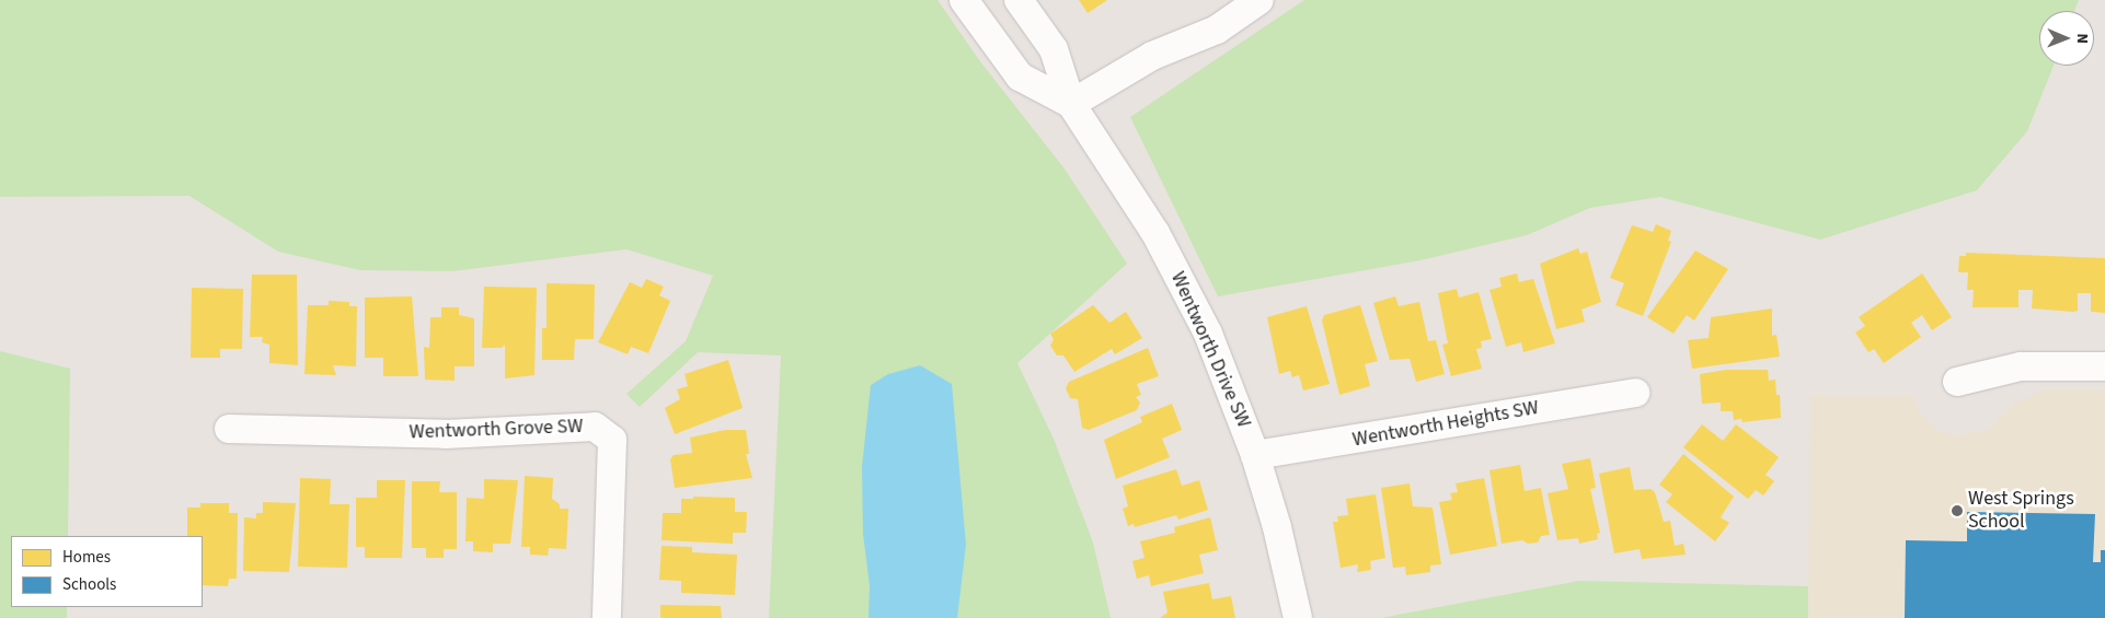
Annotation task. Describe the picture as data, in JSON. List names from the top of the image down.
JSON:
{
  "streets": {
    "street": ["Wentworth Drive SW", "Wentworth Heights SW", "Wentworth Grove SW"]
  },
  "crossings": [
    ["Wentworth Drive SW", "Wentworth Heights SW"]
  ],
  "places": ["West Springs School"],
  "legend": ["Homes", "Schools"],
  "north": "right"
}
